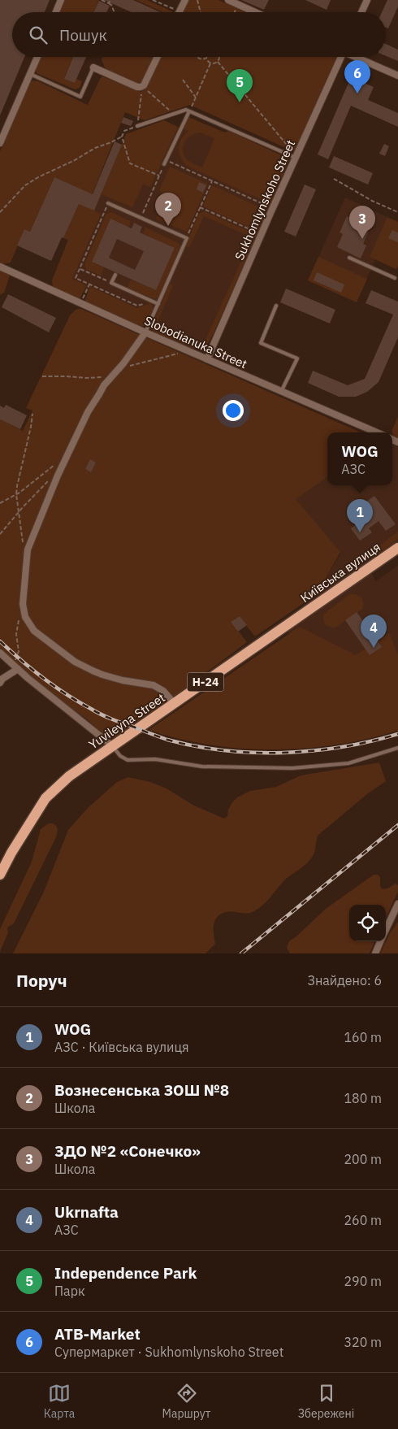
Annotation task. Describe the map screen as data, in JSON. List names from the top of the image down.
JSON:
{
  "streets": {
    "main road": ["Київська вулиця", "Н-24", "Yuvileyna Street"],
    "street": ["Sukhomlynskoho Street", "Slobodianuka Street"]
  },
  "crossings": [
    ["Sukhomlynskoho Street", "Slobodianuka Street"],
    ["Київська вулиця", "Yuvileyna Street"]
  ],
  "page": {
    "search": "Пошук",
    "pins": [
      "6",
      "5",
      "2",
      "3",
      "1",
      "4"
    ],
    "popup": ["WOG", "АЗС"],
    "heading": ["Поруч", "Знайдено: 6"],
    "list": [
      {
        "mark": "1",
        "name": "WOG",
        "note": "АЗС · Київська вулиця",
        "value": "160 m"
      },
      {
        "mark": "2",
        "name": "Вознесенська ЗОШ №8",
        "note": "Школа",
        "value": "180 m"
      },
      {
        "mark": "3",
        "name": "ЗДО №2 «Сонечко»",
        "note": "Школа",
        "value": "200 m"
      },
      {
        "mark": "4",
        "name": "Ukrnafta",
        "note": "АЗС",
        "value": "260 m"
      },
      {
        "mark": "5",
        "name": "Independence Park",
        "note": "Парк",
        "value": "290 m"
      },
      {
        "mark": "6",
        "name": "ATB-Market",
        "note": "Супермаркет · Sukhomlynskoho Street",
        "value": "320 m"
      }
    ],
    "nav": ["Карта", "Маршрут", "Збережені"]
  }
}
